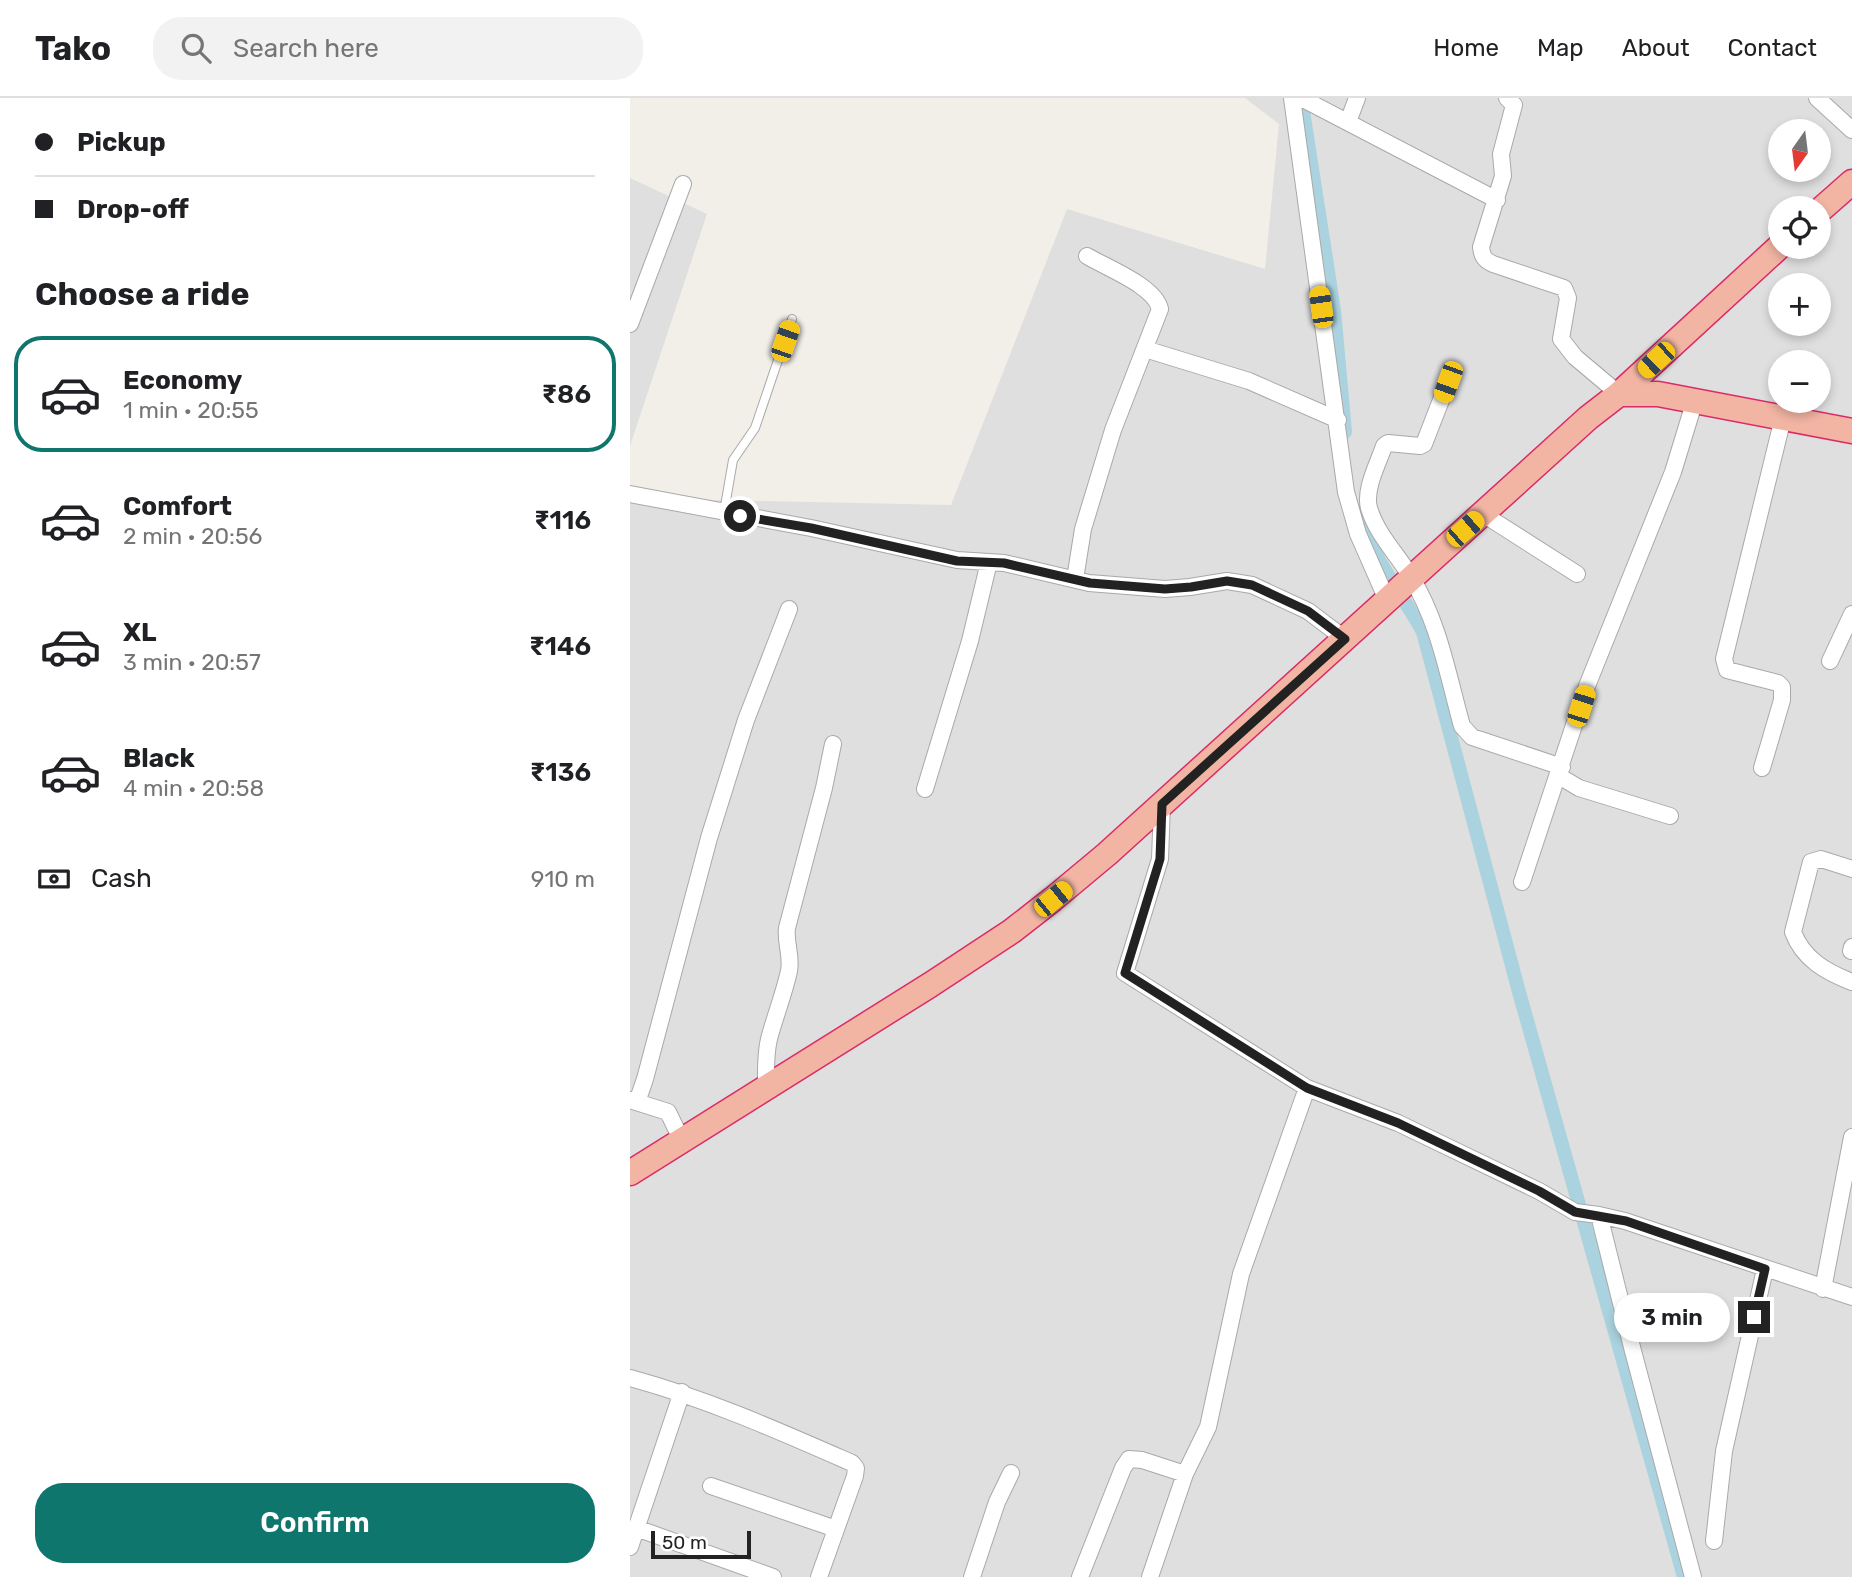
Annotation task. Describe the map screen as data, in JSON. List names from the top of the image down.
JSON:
{
  "scale_bar": "50 m",
  "north": "bottom",
  "page": {
    "header": "Tako",
    "search": "Search here",
    "nav": [
      "Home",
      "Map",
      "About",
      "Contact"
    ],
    "banner": ["Pickup", "Drop-off"],
    "map_buttons": ["+", "−"],
    "heading": "Choose a ride",
    "list": [
      {
        "name": "Economy",
        "note": "1 min · 20:55",
        "value": "₹86"
      },
      {
        "name": "Comfort",
        "note": "2 min · 20:56",
        "value": "₹116"
      },
      {
        "name": "XL",
        "note": "3 min · 20:57",
        "value": "₹146"
      },
      {
        "name": "Black",
        "note": "4 min · 20:58",
        "value": "₹136"
      }
    ],
    "pay": ["Cash", "910 m"],
    "bubble": "3 min",
    "buttons": "Confirm",
    "scale": "50 m"
  }
}
